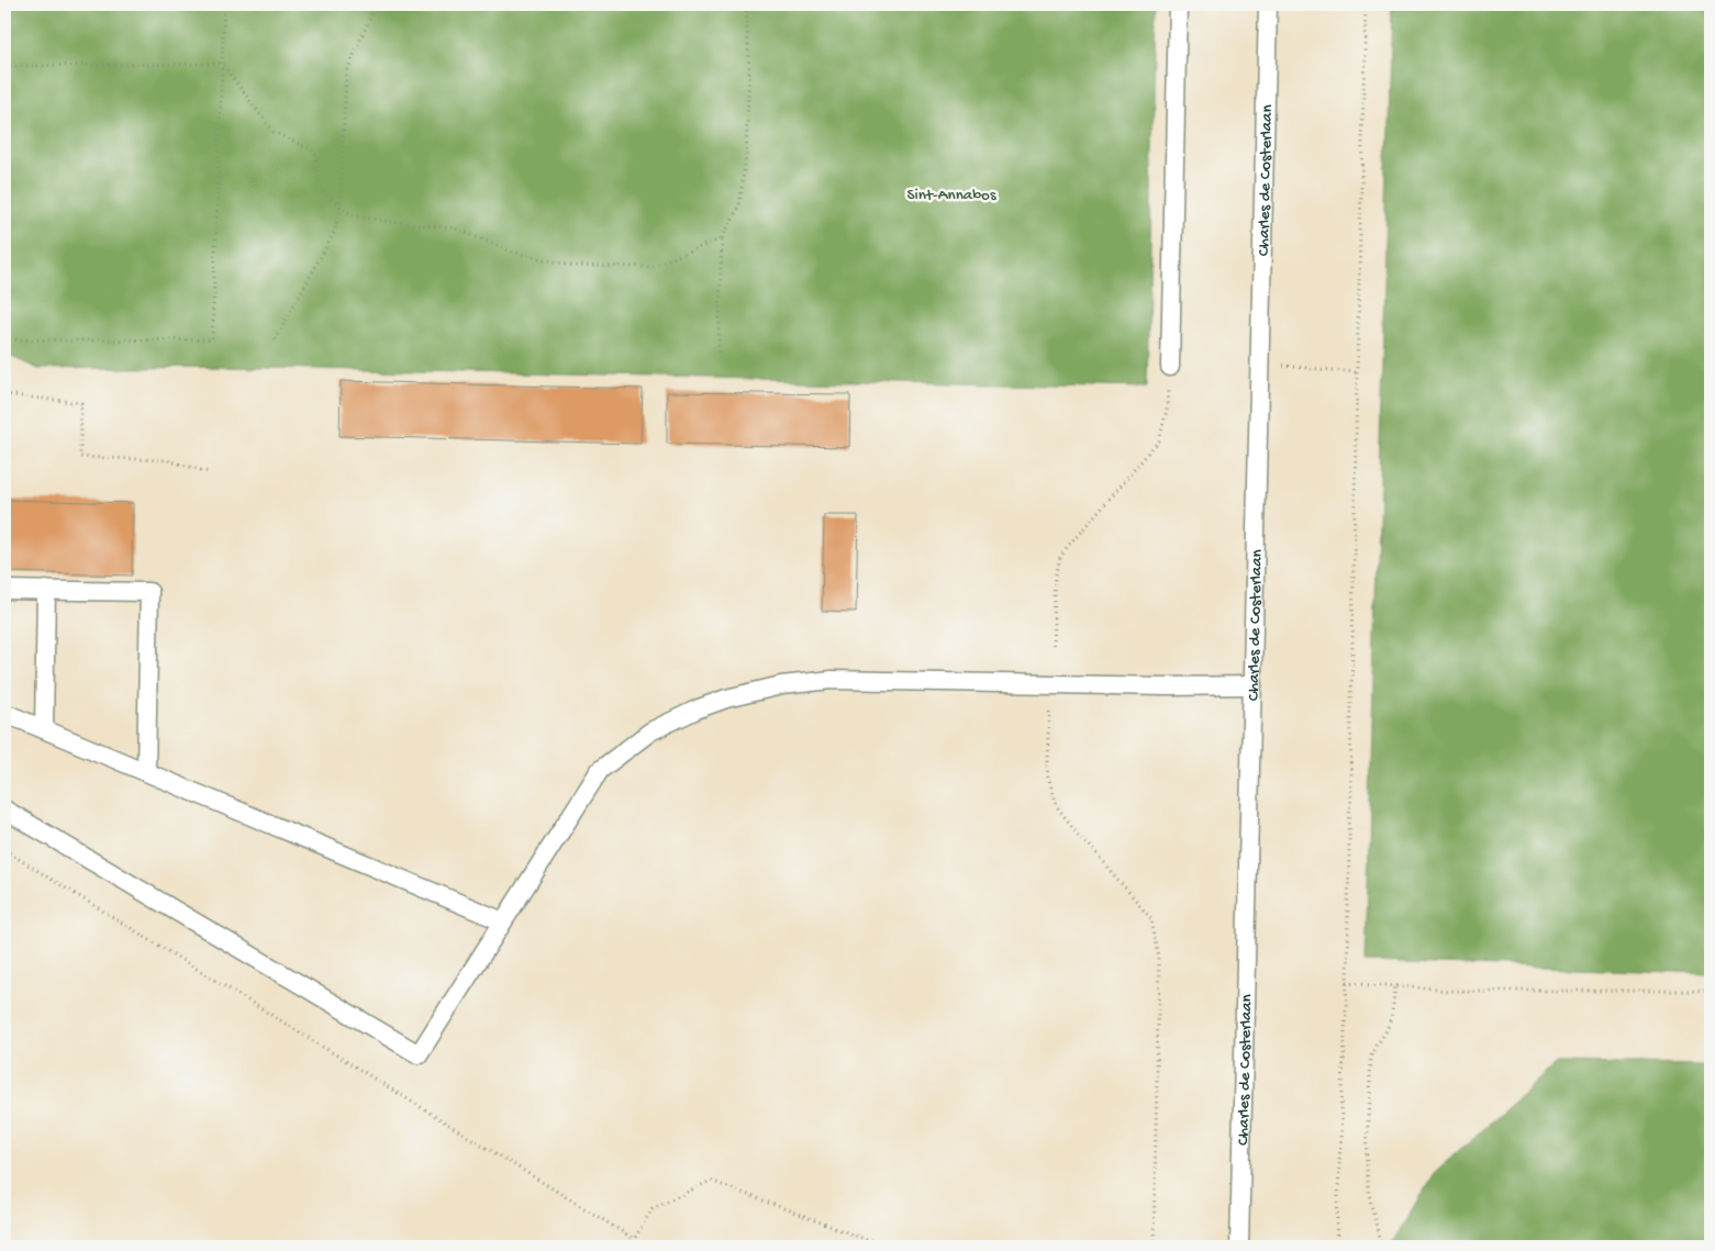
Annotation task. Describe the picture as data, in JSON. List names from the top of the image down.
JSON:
{
  "streets": {
    "lane": ["Charles de Costerlaan"]
  },
  "parks": ["Sint-Annabos"]
}
